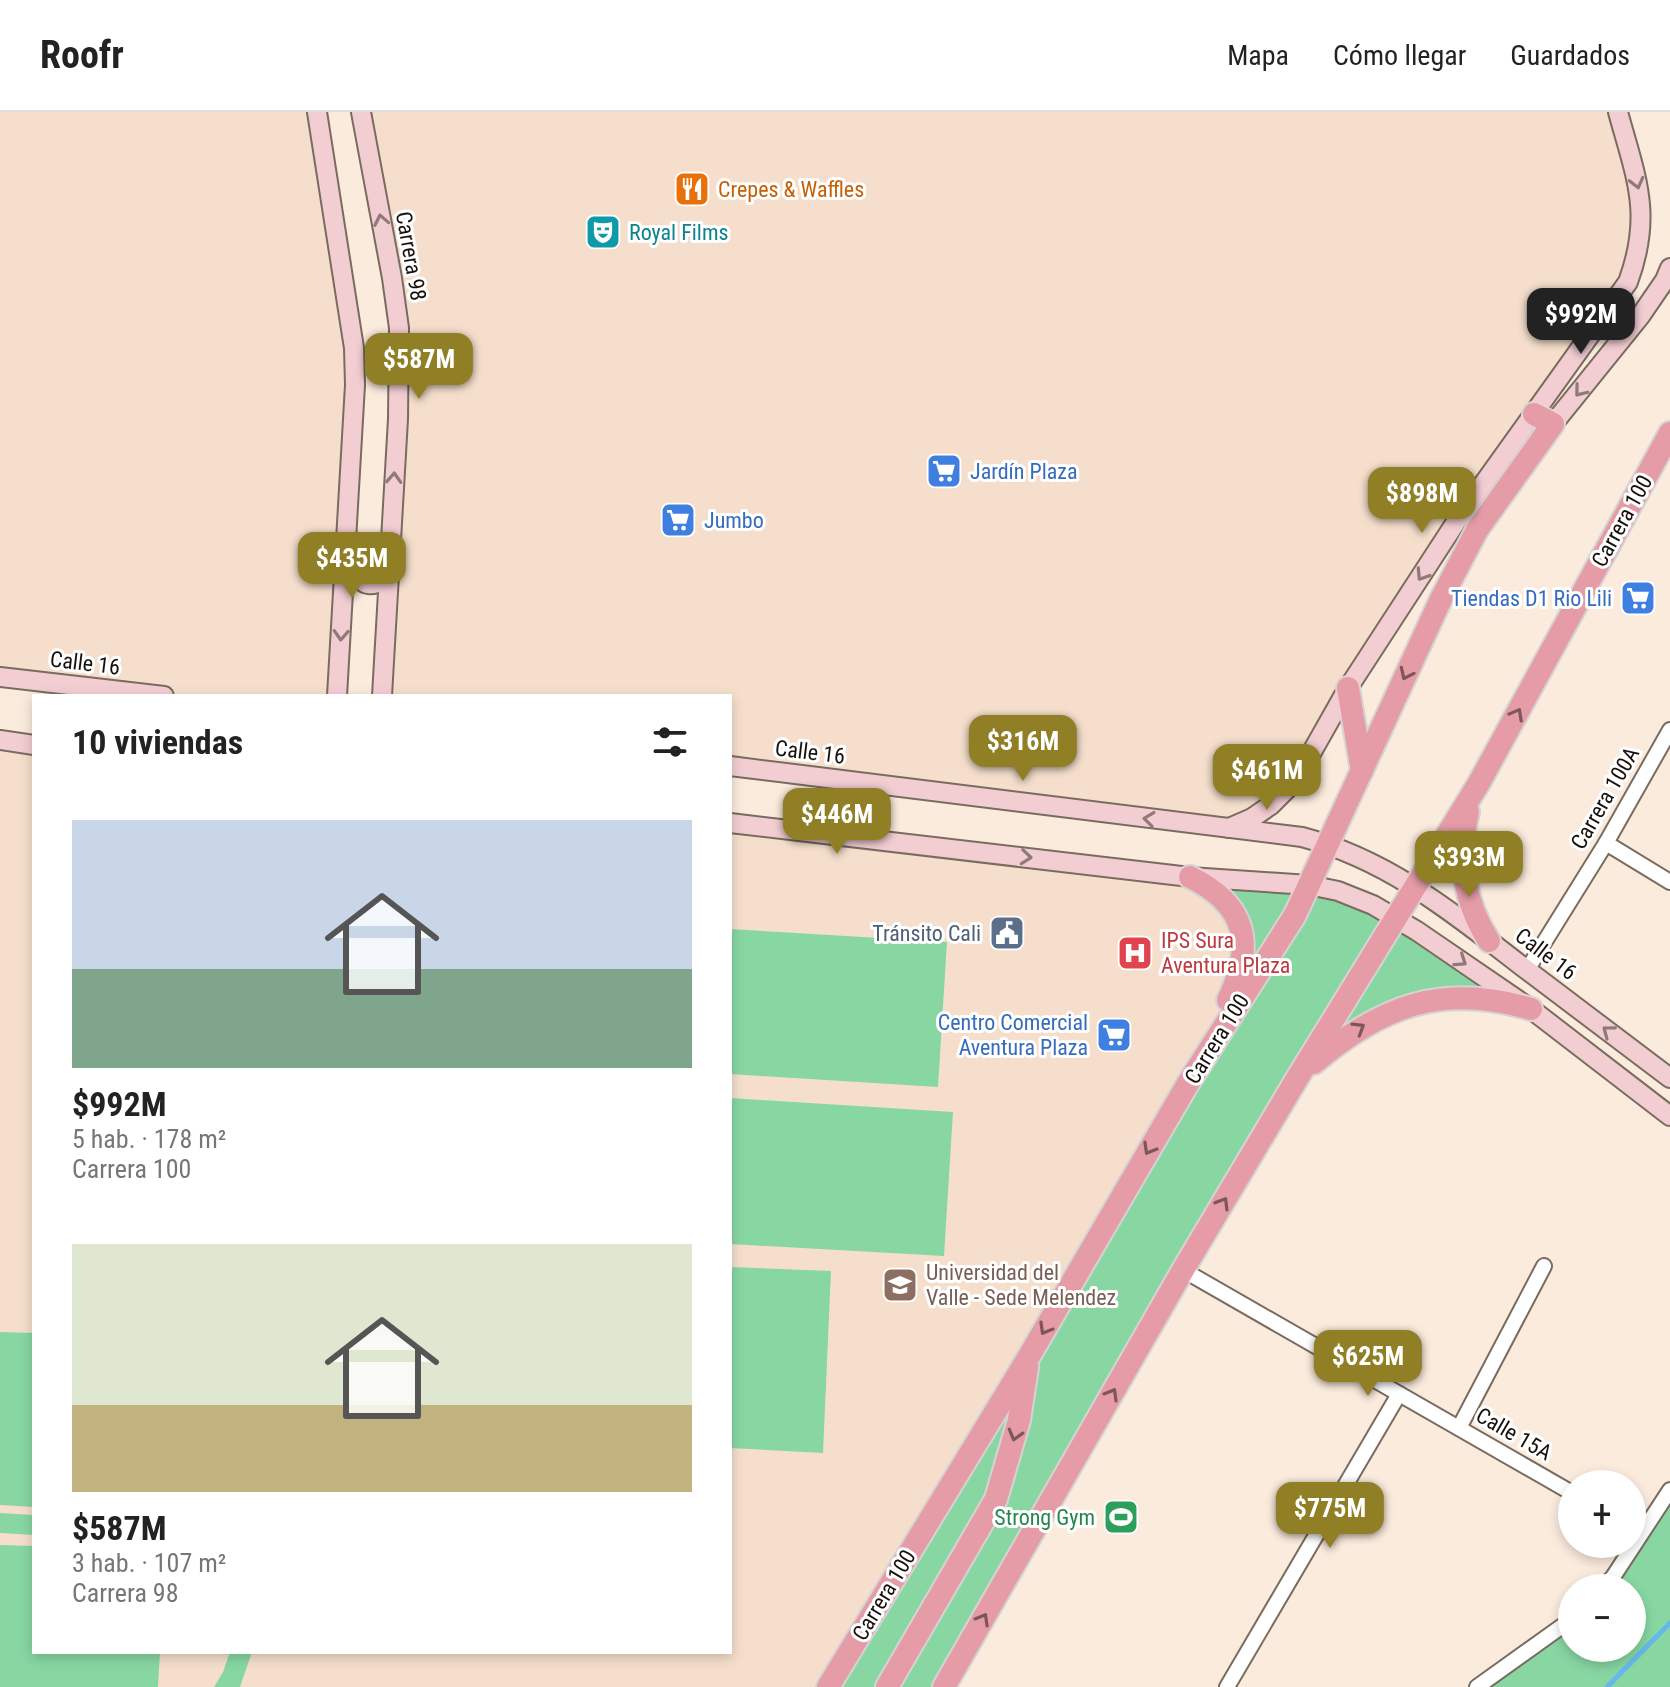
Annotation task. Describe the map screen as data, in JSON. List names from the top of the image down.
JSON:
{
  "streets": {
    "main road": ["Carrera 100"],
    "street": [
      "Carrera 98",
      "Calle 16",
      "Carrera 100A",
      "Calle 15A"
    ]
  },
  "crossings": [
    ["Carrera 100", "Calle 16"],
    ["Carrera 100", "Calle 15A"],
    ["Calle 16", "Carrera 100A"]
  ],
  "places": {
    "restaurant": ["Crepes & Waffles"],
    "theatre": ["Royal Films"],
    "supermarket": [
      "Jardín Plaza",
      "Jumbo",
      "Tiendas D1 Rio Lili",
      "Centro Comercial Aventura Plaza"
    ],
    "public building": ["Tránsito Cali"],
    "hospital": ["IPS Sura Aventura Plaza"],
    "school or university": ["Universidad del Valle - Sede Melendez"],
    "sports": ["Strong Gym"]
  },
  "page": {
    "header": "Roofr",
    "nav": ["Mapa", "Cómo llegar", "Guardados"],
    "price": [
      "$992M",
      "$587M",
      "$898M",
      "$435M",
      "$316M",
      "$461M",
      "$446M",
      "$393M",
      "$625M",
      "$775M"
    ],
    "heading": "10 viviendas",
    "list": [
      {
        "name": "$992M",
        "note": "5 hab. · 178 m² · Carrera 100"
      },
      {
        "name": "$587M",
        "note": "3 hab. · 107 m² · Carrera 98"
      }
    ],
    "map_buttons": ["+", "−"]
  }
}
